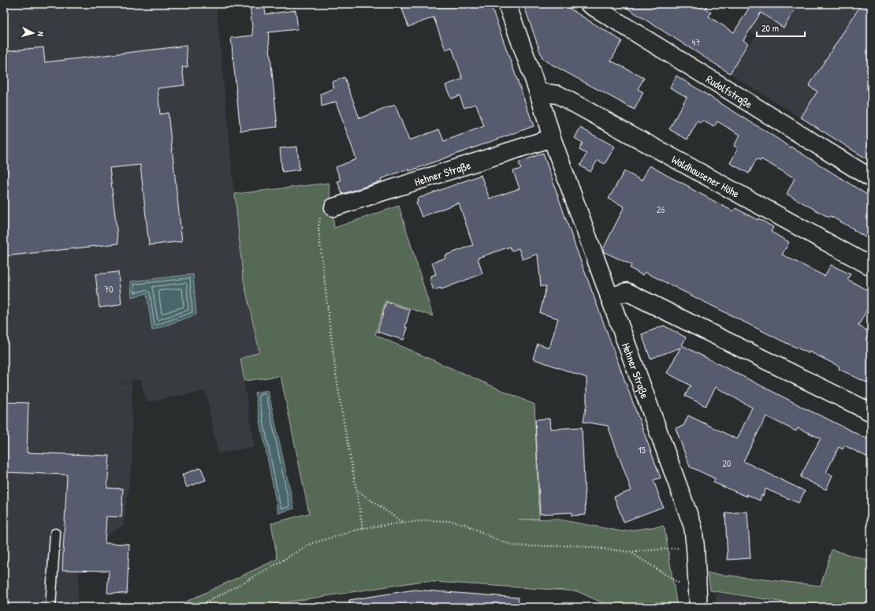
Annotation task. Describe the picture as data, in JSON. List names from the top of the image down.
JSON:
{
  "streets": {
    "street": ["Rudolfstraße", "Hehner Straße", "Waldhausener Höhe"]
  },
  "crossings": [
    ["Hehner Straße", "Waldhausener Höhe"]
  ],
  "house_numbers": [
    "47",
    "26",
    "70",
    "15",
    "20"
  ],
  "scale_bar": "20 m",
  "north": "right"
}
